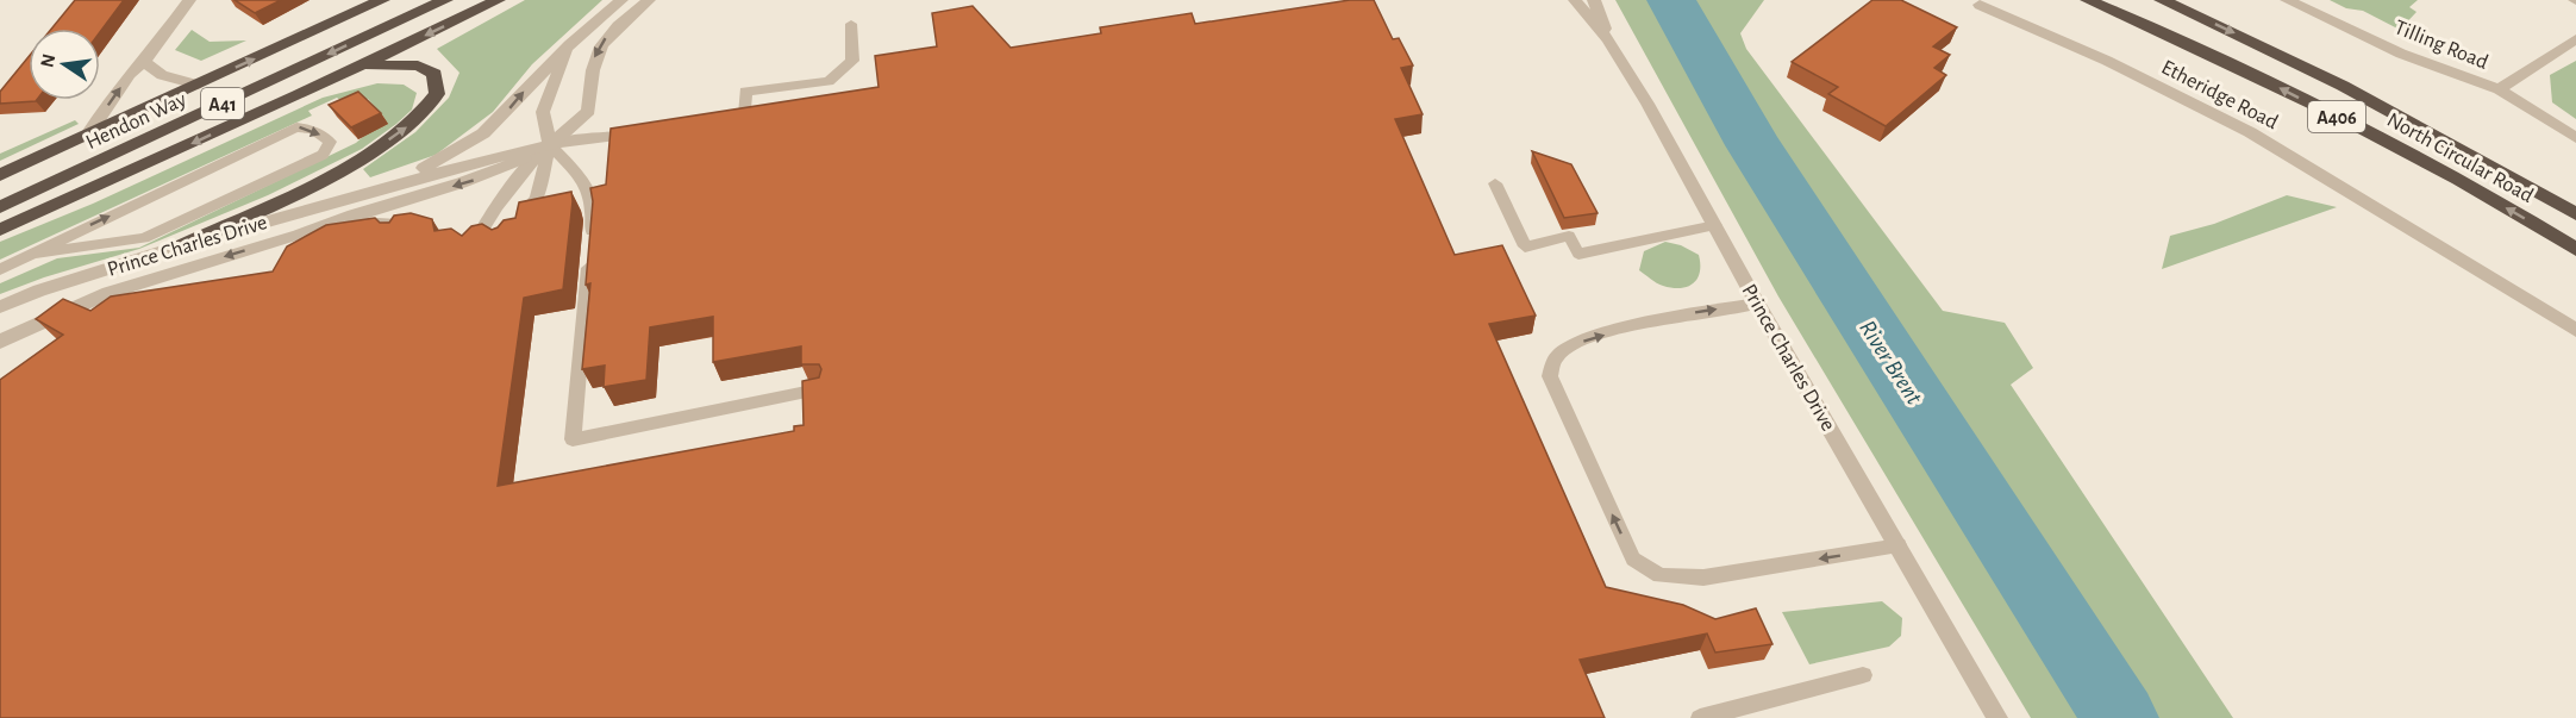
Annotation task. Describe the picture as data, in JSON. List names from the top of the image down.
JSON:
{
  "streets": {
    "highway": [
      "A41",
      "A406",
      "Hendon Way",
      "North Circular Road"
    ],
    "street": ["Tilling Road", "Etheridge Road", "Prince Charles Drive"]
  },
  "water": ["River Brent"],
  "north": "left"
}
